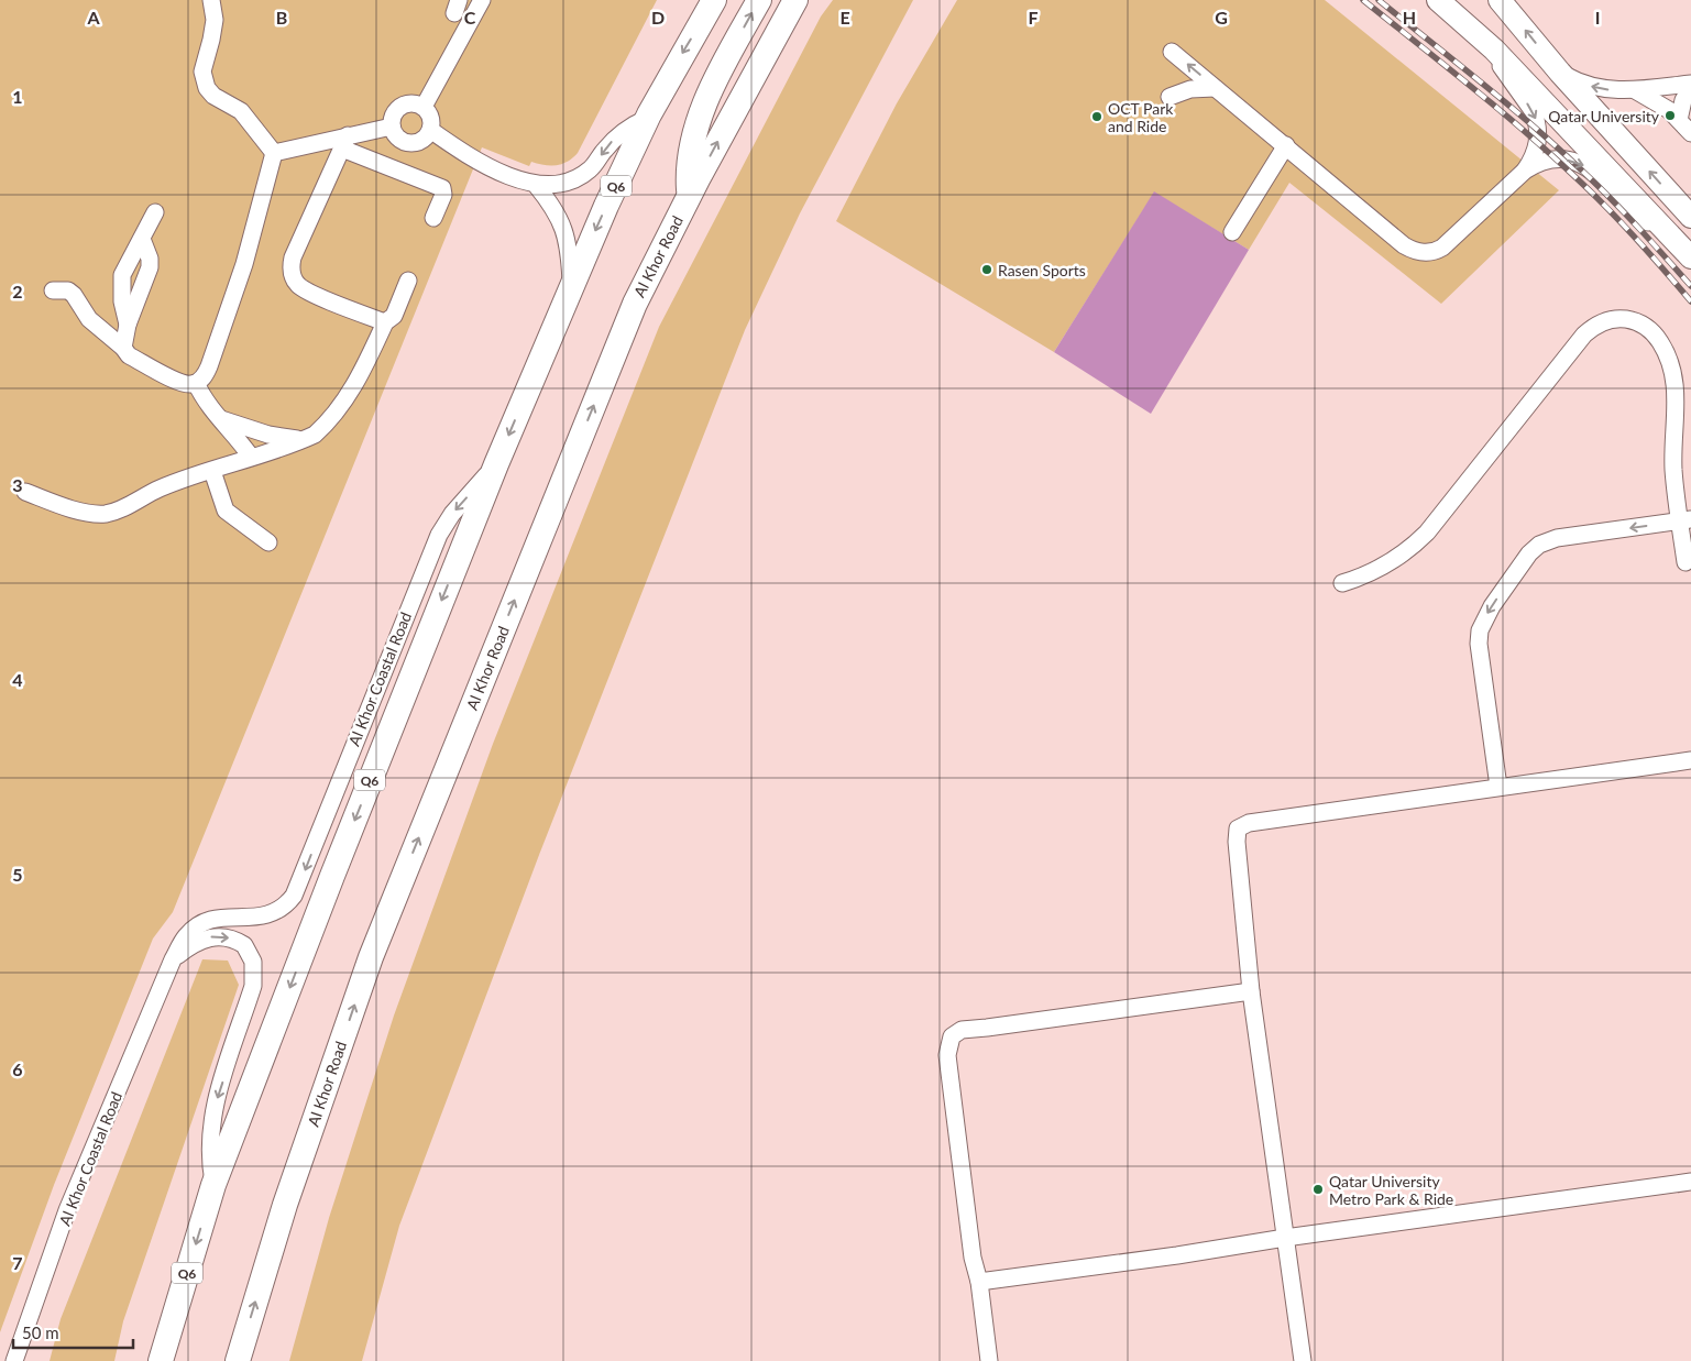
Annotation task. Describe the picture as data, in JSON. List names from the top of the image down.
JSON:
{
  "streets": {
    "highway": ["Q6", "Al Khor Road"],
    "street": ["Al Khor Coastal Road"]
  },
  "crossings": [
    ["Q6", "Al Khor Coastal Road"]
  ],
  "one_way": ["Al Khor Coastal Road"],
  "places": [
    "Qatar University",
    "OCT Park and Ride",
    "Rasen Sports",
    "Qatar University Metro Park & Ride"
  ],
  "scale_bar": "50 m",
  "grid": {
    "columns": [
      "A",
      "B",
      "C",
      "D",
      "E",
      "F",
      "G",
      "H",
      "I"
    ],
    "rows": [
      "1",
      "2",
      "3",
      "4",
      "5",
      "6",
      "7"
    ]
  }
}
